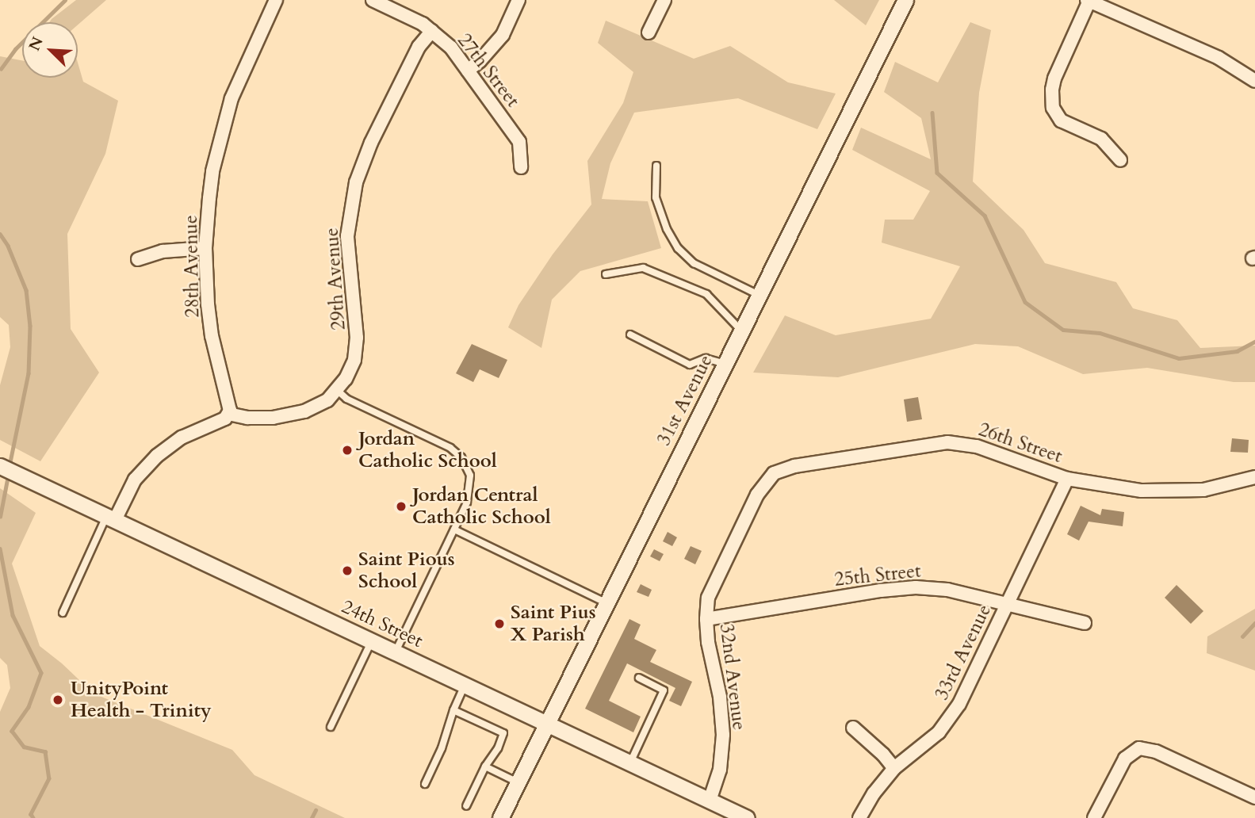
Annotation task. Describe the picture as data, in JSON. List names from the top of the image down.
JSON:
{
  "streets": {
    "street": [
      "27th Street",
      "28th Avenue",
      "29th Avenue",
      "31st Avenue",
      "26th Street",
      "25th Street",
      "24th Street",
      "33rd Avenue",
      "32nd Avenue"
    ]
  },
  "crossings": [
    ["27th Street", "29th Avenue"],
    ["28th Avenue", "29th Avenue"],
    ["31st Avenue", "24th Street"],
    ["26th Street", "33rd Avenue"],
    ["26th Street", "32nd Avenue"],
    ["25th Street", "33rd Avenue"],
    ["25th Street", "32nd Avenue"],
    ["24th Street", "32nd Avenue"]
  ],
  "places": [
    "Jordan Catholic School",
    "Jordan Central Catholic School",
    "Saint Pious School",
    "Saint Pius X Parish",
    "UnityPoint Health - Trinity"
  ],
  "north": "top left"
}
